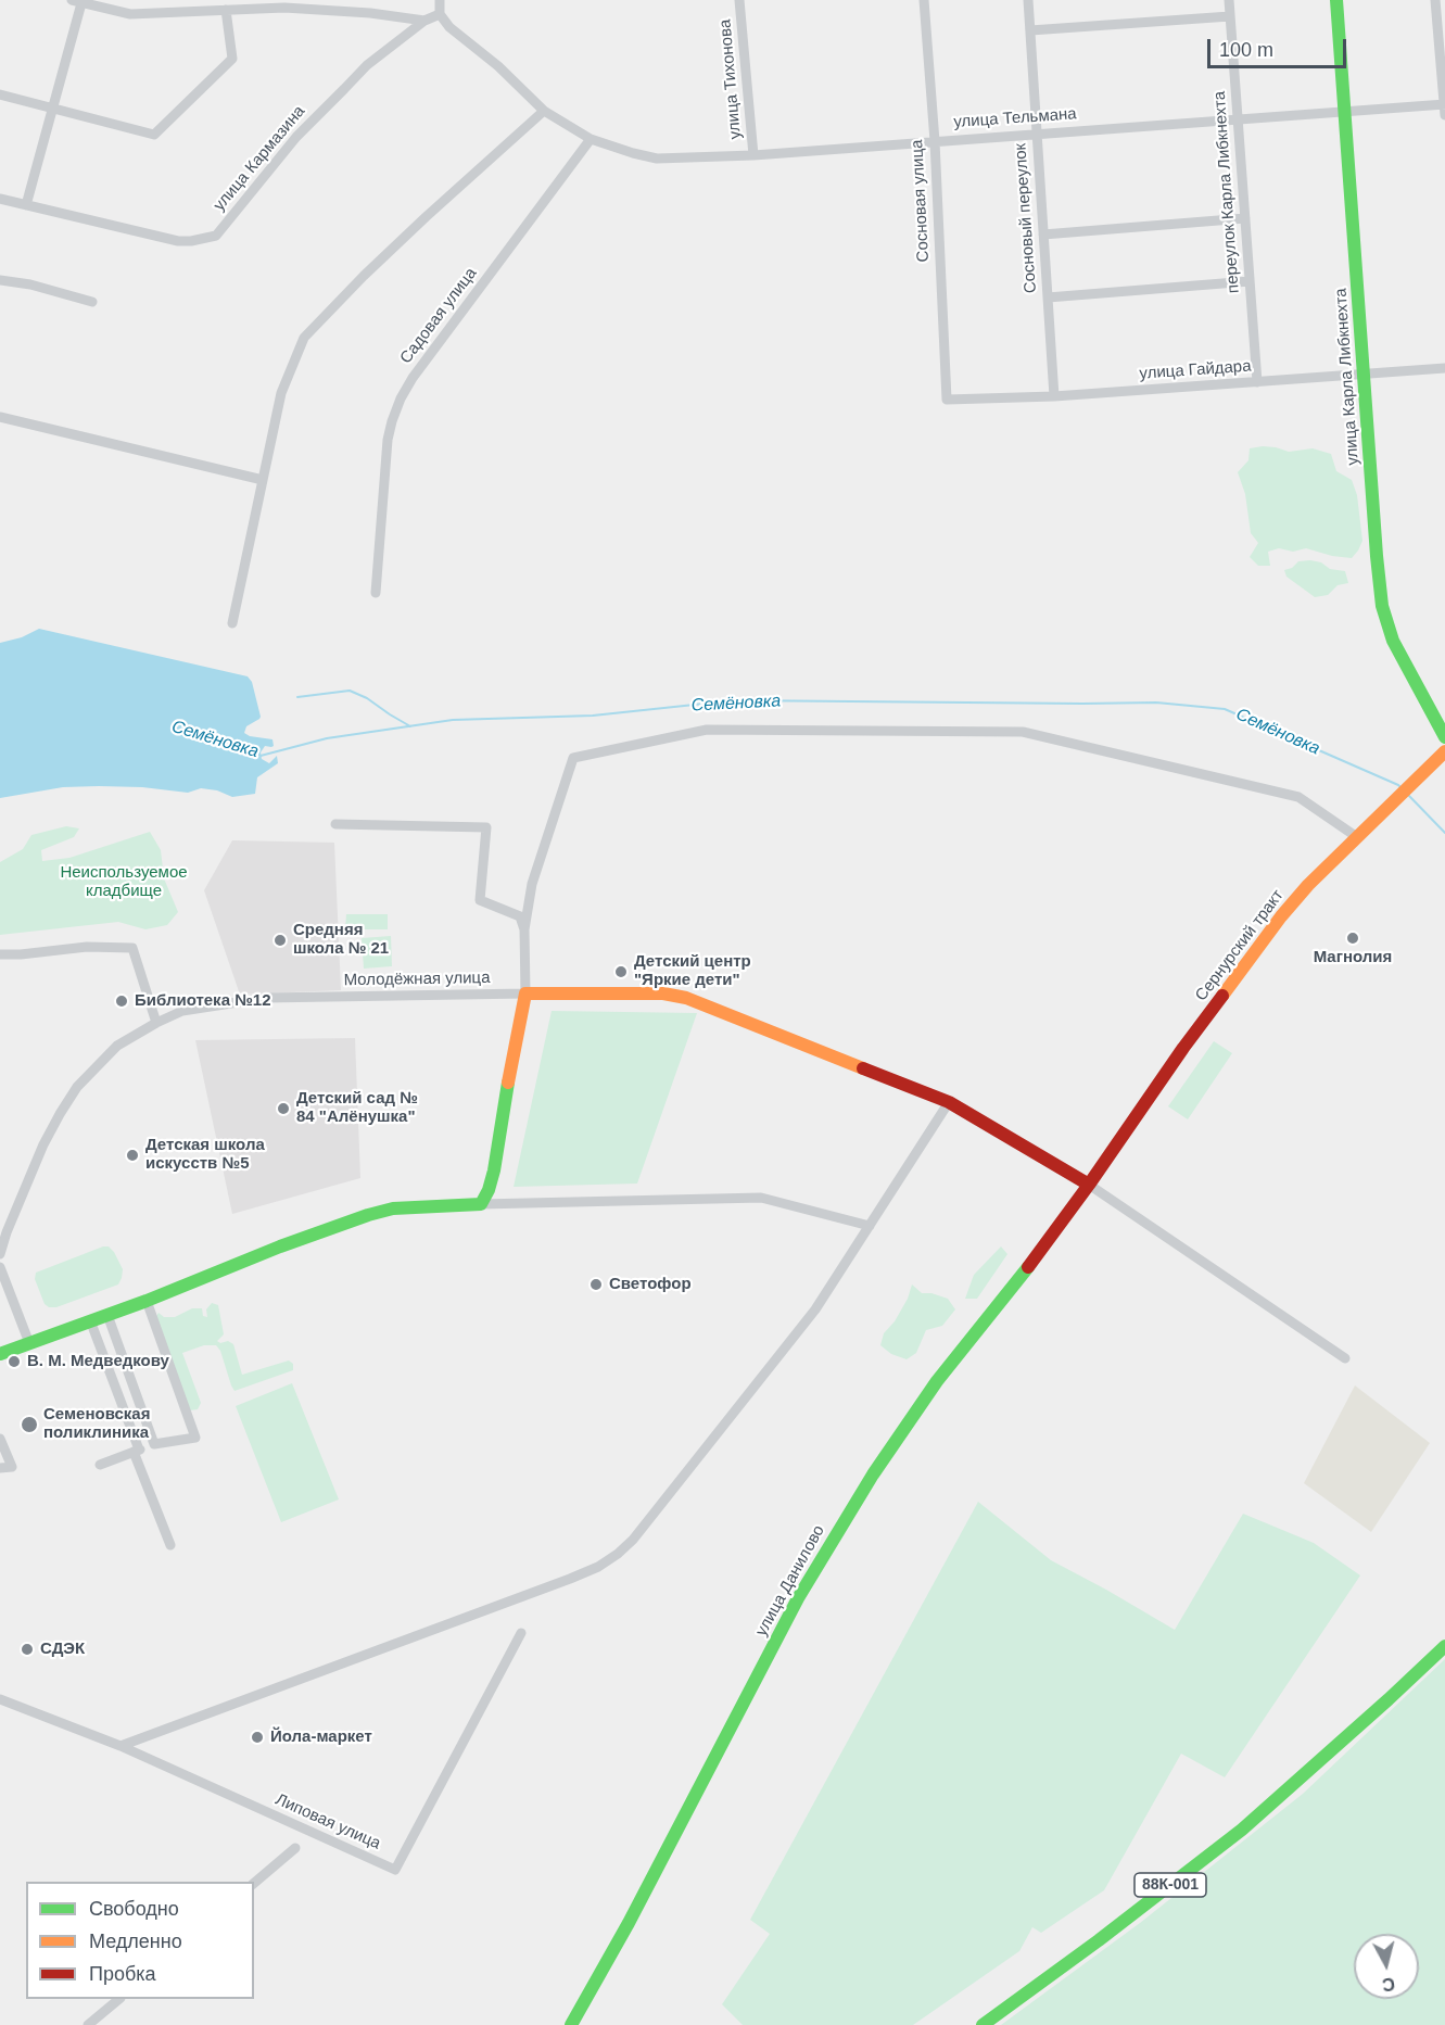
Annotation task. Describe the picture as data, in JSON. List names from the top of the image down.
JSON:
{
  "streets": {
    "main road": [
      "улица Карла Либкнехта",
      "Сернурский тракт",
      "Молодёжная улица",
      "улица Данилово",
      "88К-001"
    ],
    "street": [
      "улица Тихонова",
      "улица Тельмана",
      "улица Кармазина",
      "переулок Карла Либкнехта",
      "Сосновая улица",
      "Сосновый переулок",
      "Садовая улица",
      "улица Гайдара",
      "Липовая улица"
    ]
  },
  "crossings": [
    ["улица Тихонова", "улица Тельмана"],
    ["улица Тельмана", "переулок Карла Либкнехта"],
    ["улица Тельмана", "Сосновая улица"],
    ["улица Тельмана", "Сосновый переулок"],
    ["улица Тельмана", "Садовая улица"],
    ["улица Тельмана", "улица Карла Либкнехта"],
    ["переулок Карла Либкнехта", "улица Гайдара"],
    ["Сосновая улица", "улица Гайдара"],
    ["Сосновый переулок", "улица Гайдара"],
    ["улица Гайдара", "улица Карла Либкнехта"],
    ["Сернурский тракт", "Молодёжная улица"],
    ["Сернурский тракт", "улица Данилово"],
    ["Молодёжная улица", "улица Данилово"]
  ],
  "water": ["Семёновка"],
  "parks": ["Неиспользуемое кладбище"],
  "places": [
    "Магнолия",
    "Средняя школа № 21",
    "Детский центр \"Яркие дети\"",
    "Библиотека №12",
    "Детский сад № 84 \"Алёнушка\"",
    "Детская школа искусств №5",
    "Светофор",
    "В. М. Медведкову",
    "Семеновская поликлиника",
    "СДЭК",
    "Йола-маркет"
  ],
  "legend": ["Свободно", "Медленно", "Пробка"],
  "scale_bar": "100 m",
  "north": "bottom"
}
